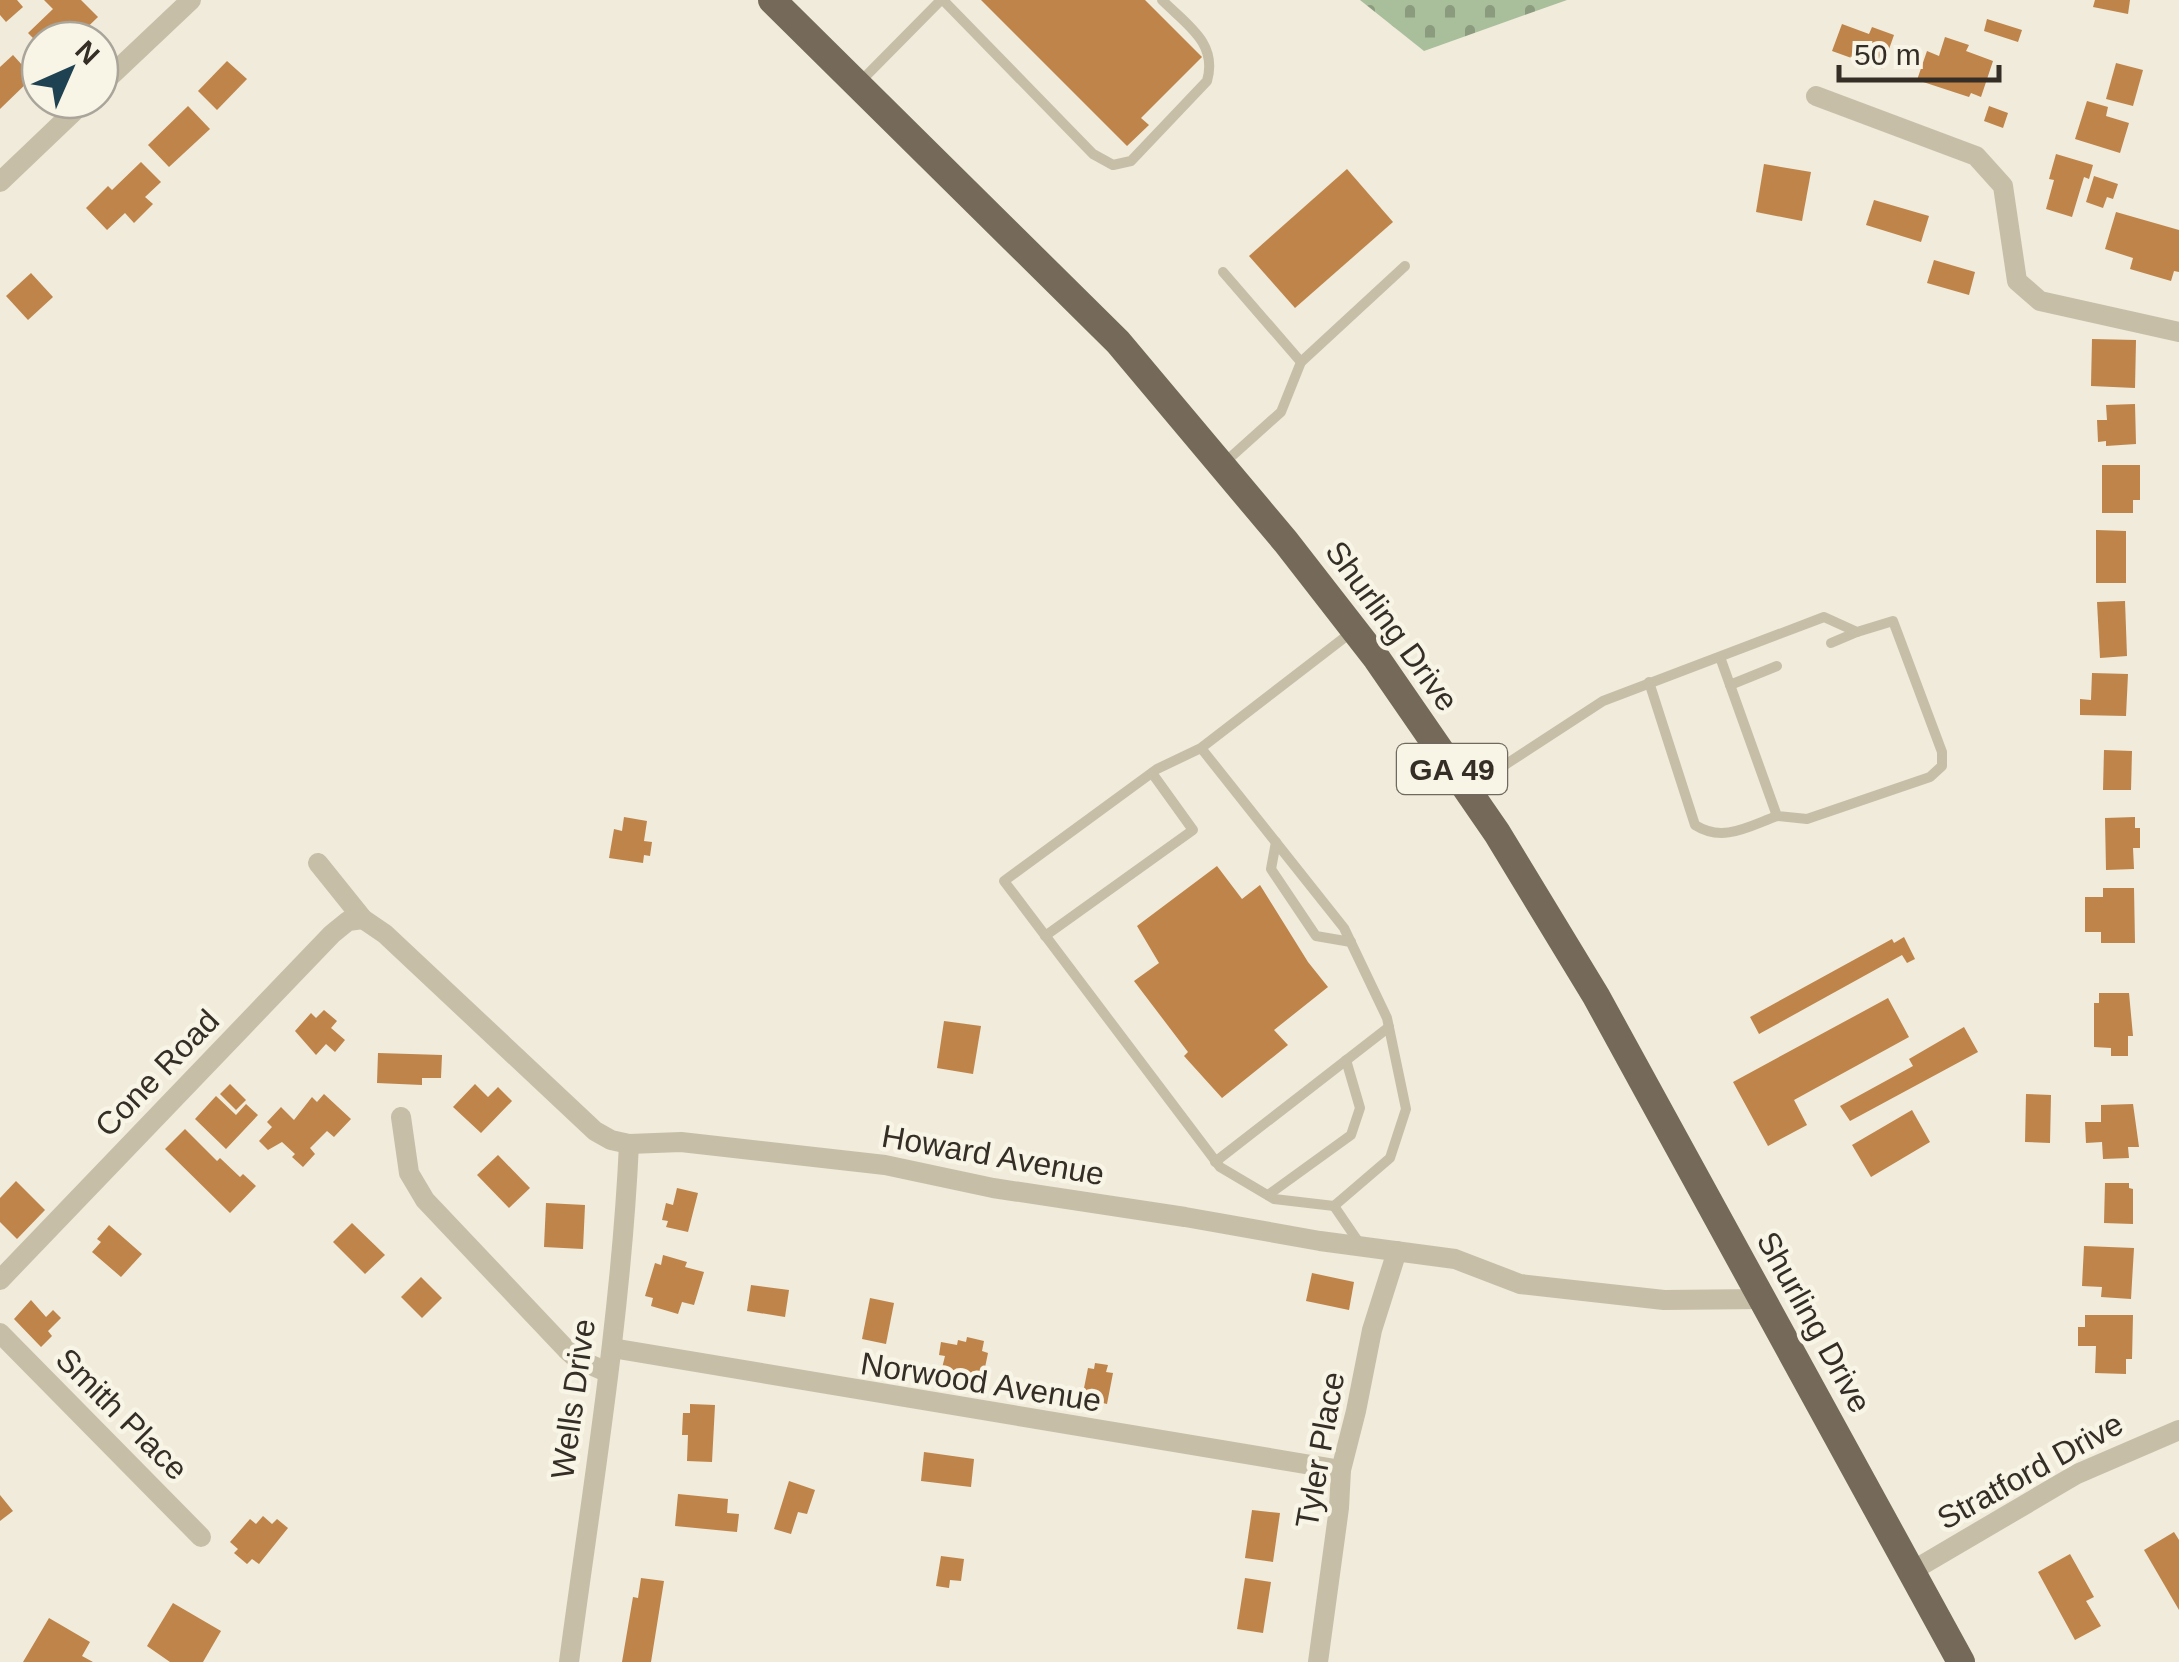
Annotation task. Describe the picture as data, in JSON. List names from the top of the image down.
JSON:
{
  "streets": {
    "main road": ["Shurling Drive", "GA 49"],
    "street": [
      "Cone Road",
      "Howard Avenue",
      "Norwood Avenue",
      "Wells Drive",
      "Smith Place",
      "Tyler Place",
      "Stratford Drive"
    ]
  },
  "crossings": [
    ["Shurling Drive", "Howard Avenue"],
    ["Shurling Drive", "Stratford Drive"],
    ["Cone Road", "Howard Avenue"],
    ["Howard Avenue", "Wells Drive"],
    ["Howard Avenue", "Tyler Place"],
    ["Norwood Avenue", "Wells Drive"],
    ["Norwood Avenue", "Tyler Place"]
  ],
  "scale_bar": "50 m",
  "north": "top right"
}
